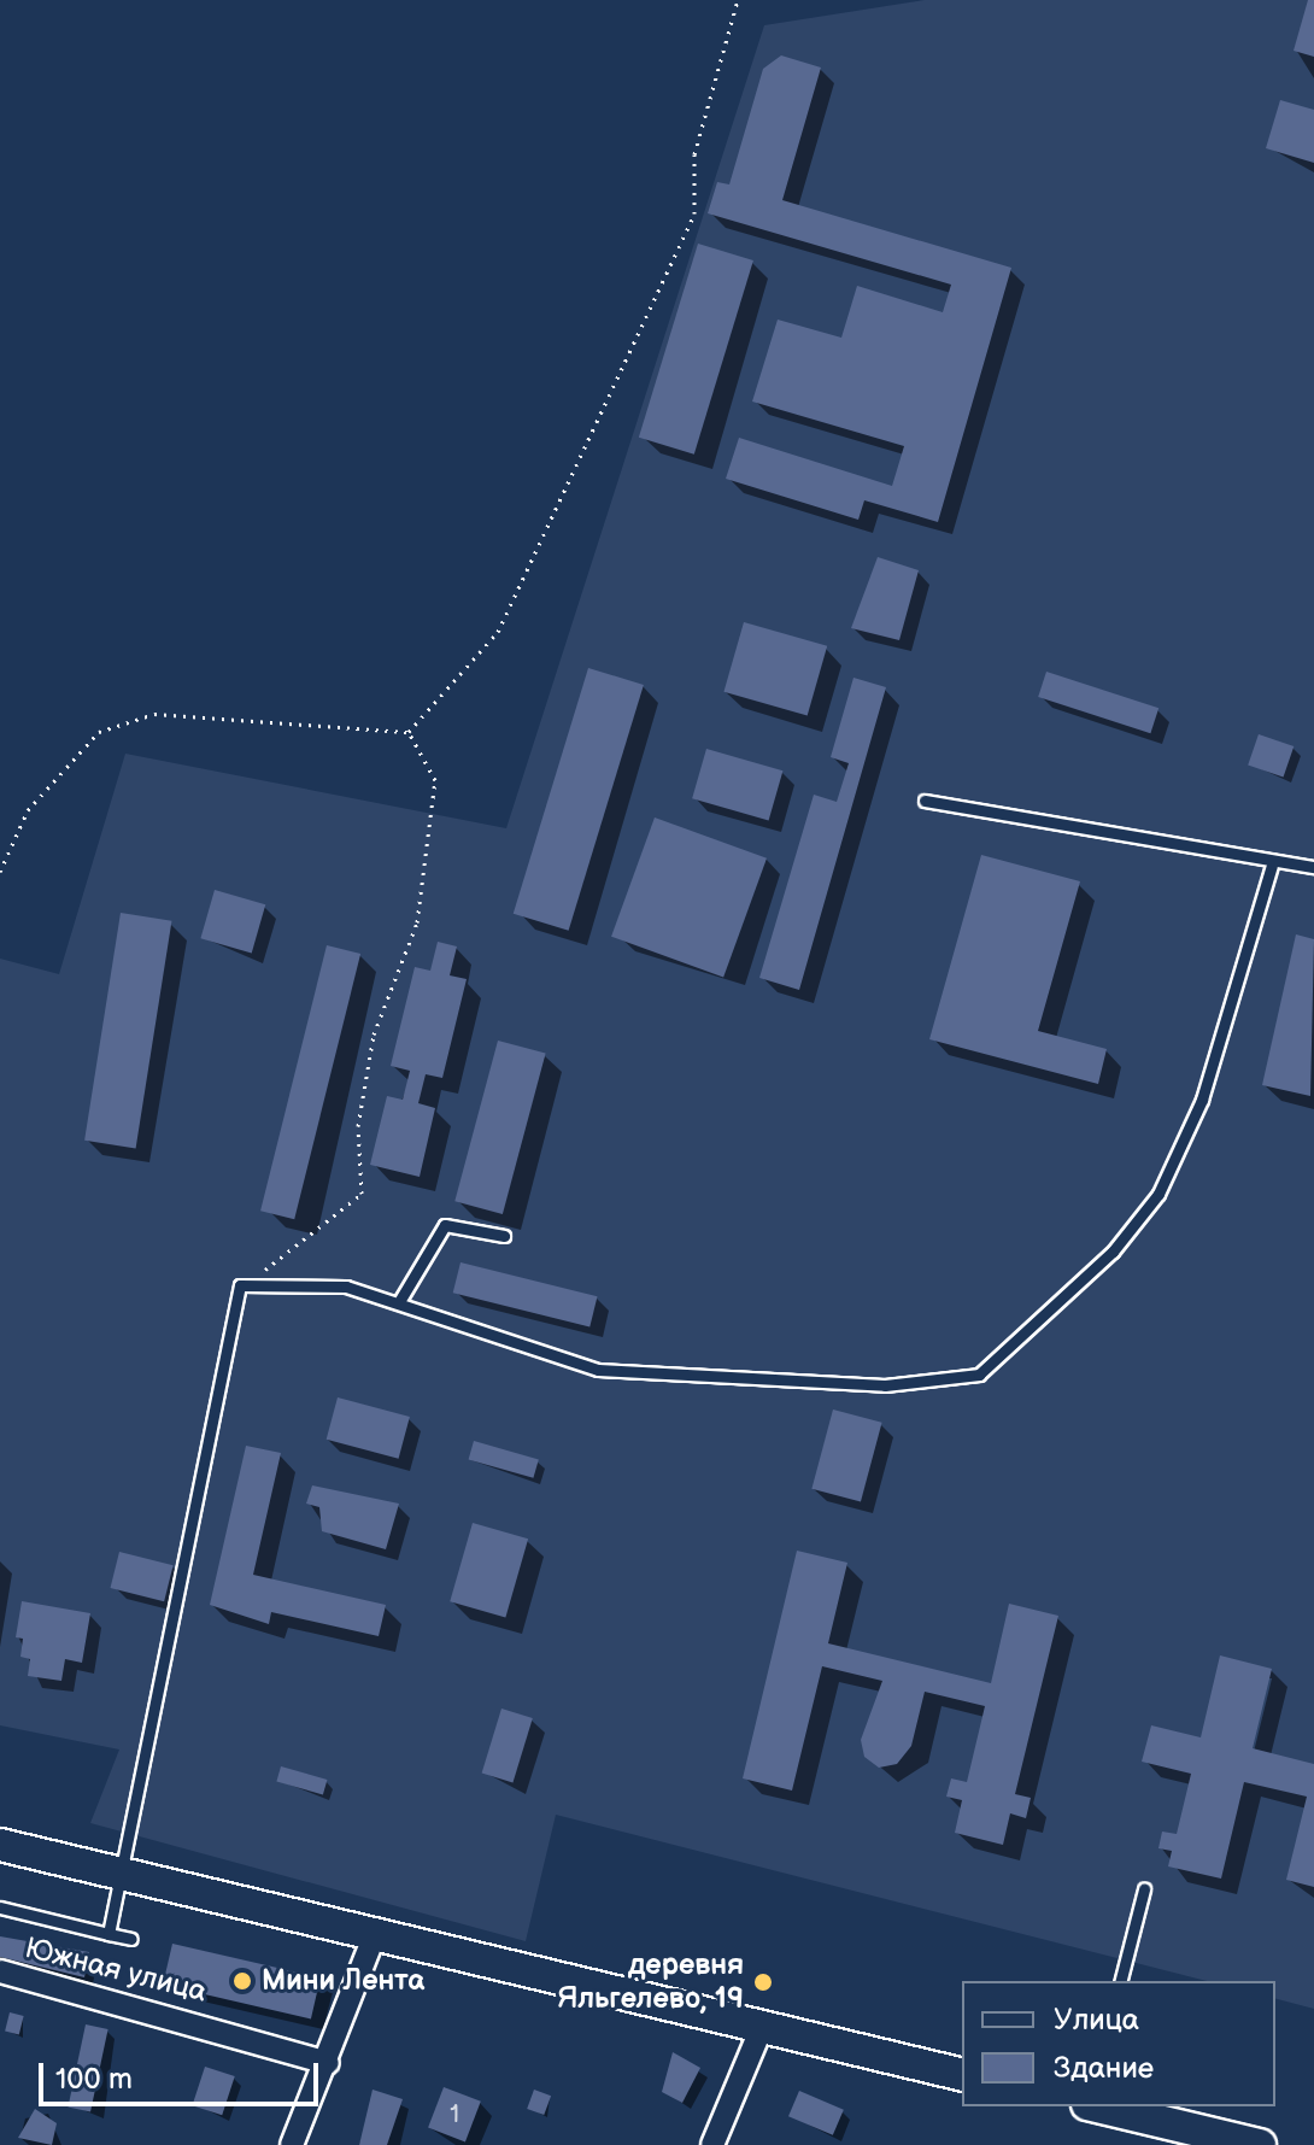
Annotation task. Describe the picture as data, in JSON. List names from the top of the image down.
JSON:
{
  "streets": {
    "street": ["Южная улица"]
  },
  "places": ["Мини Лента", "деревня Яльгелево, 19"],
  "house_numbers": ["1"],
  "legend": ["Улица", "Здание"],
  "scale_bar": "100 m"
}
